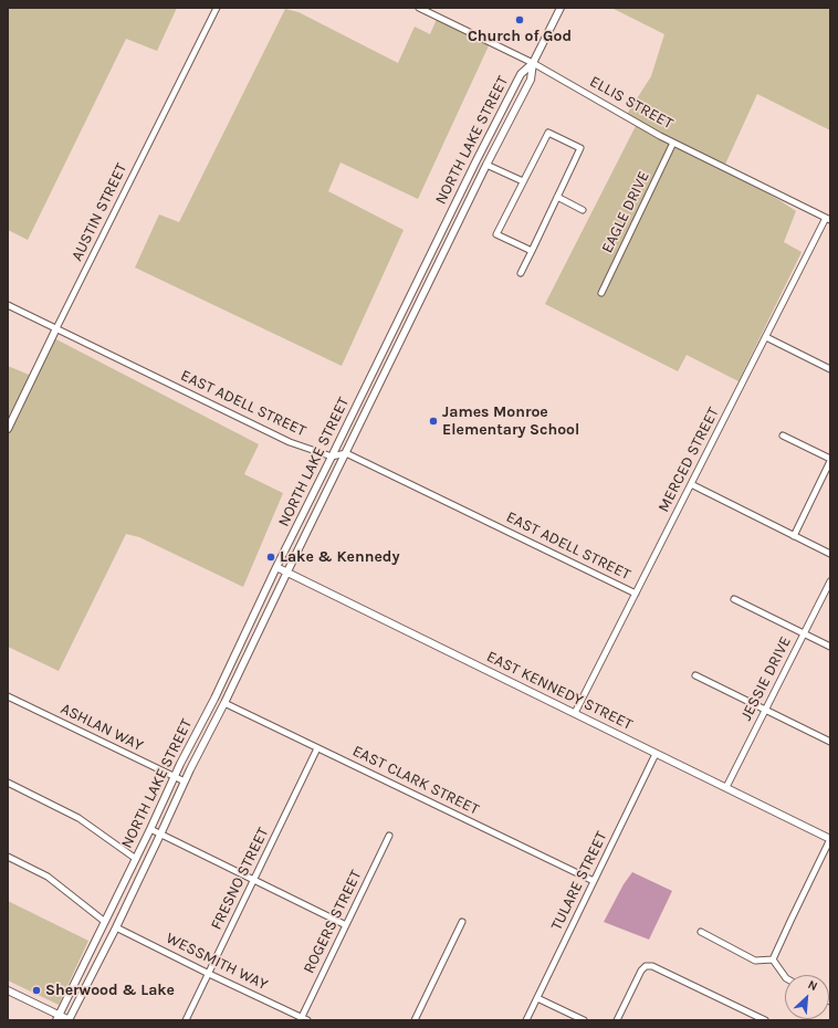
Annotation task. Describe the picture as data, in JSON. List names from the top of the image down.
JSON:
{
  "streets": {
    "street": [
      "ELLIS STREET",
      "NORTH LAKE STREET",
      "AUSTIN STREET",
      "EAGLE DRIVE",
      "EAST ADELL STREET",
      "MERCED STREET",
      "JESSIE DRIVE",
      "EAST KENNEDY STREET",
      "ASHLAN WAY",
      "EAST CLARK STREET",
      "FRESNO STREET",
      "TULARE STREET",
      "ROGERS STREET",
      "WESSMITH WAY"
    ]
  },
  "crossings": [
    ["ELLIS STREET", "NORTH LAKE STREET"],
    ["ELLIS STREET", "EAGLE DRIVE"],
    ["ELLIS STREET", "MERCED STREET"],
    ["NORTH LAKE STREET", "EAST ADELL STREET"],
    ["NORTH LAKE STREET", "EAST KENNEDY STREET"],
    ["NORTH LAKE STREET", "ASHLAN WAY"],
    ["NORTH LAKE STREET", "EAST CLARK STREET"],
    ["NORTH LAKE STREET", "WESSMITH WAY"],
    ["AUSTIN STREET", "EAST ADELL STREET"],
    ["EAST ADELL STREET", "MERCED STREET"],
    ["MERCED STREET", "EAST KENNEDY STREET"],
    ["JESSIE DRIVE", "EAST KENNEDY STREET"],
    ["EAST KENNEDY STREET", "TULARE STREET"],
    ["EAST CLARK STREET", "FRESNO STREET"],
    ["EAST CLARK STREET", "TULARE STREET"],
    ["FRESNO STREET", "WESSMITH WAY"],
    ["ROGERS STREET", "WESSMITH WAY"]
  ],
  "places": [
    "Church of God",
    "James Monroe Elementary School",
    "Lake & Kennedy",
    "Sherwood & Lake"
  ],
  "north": "top right"
}
